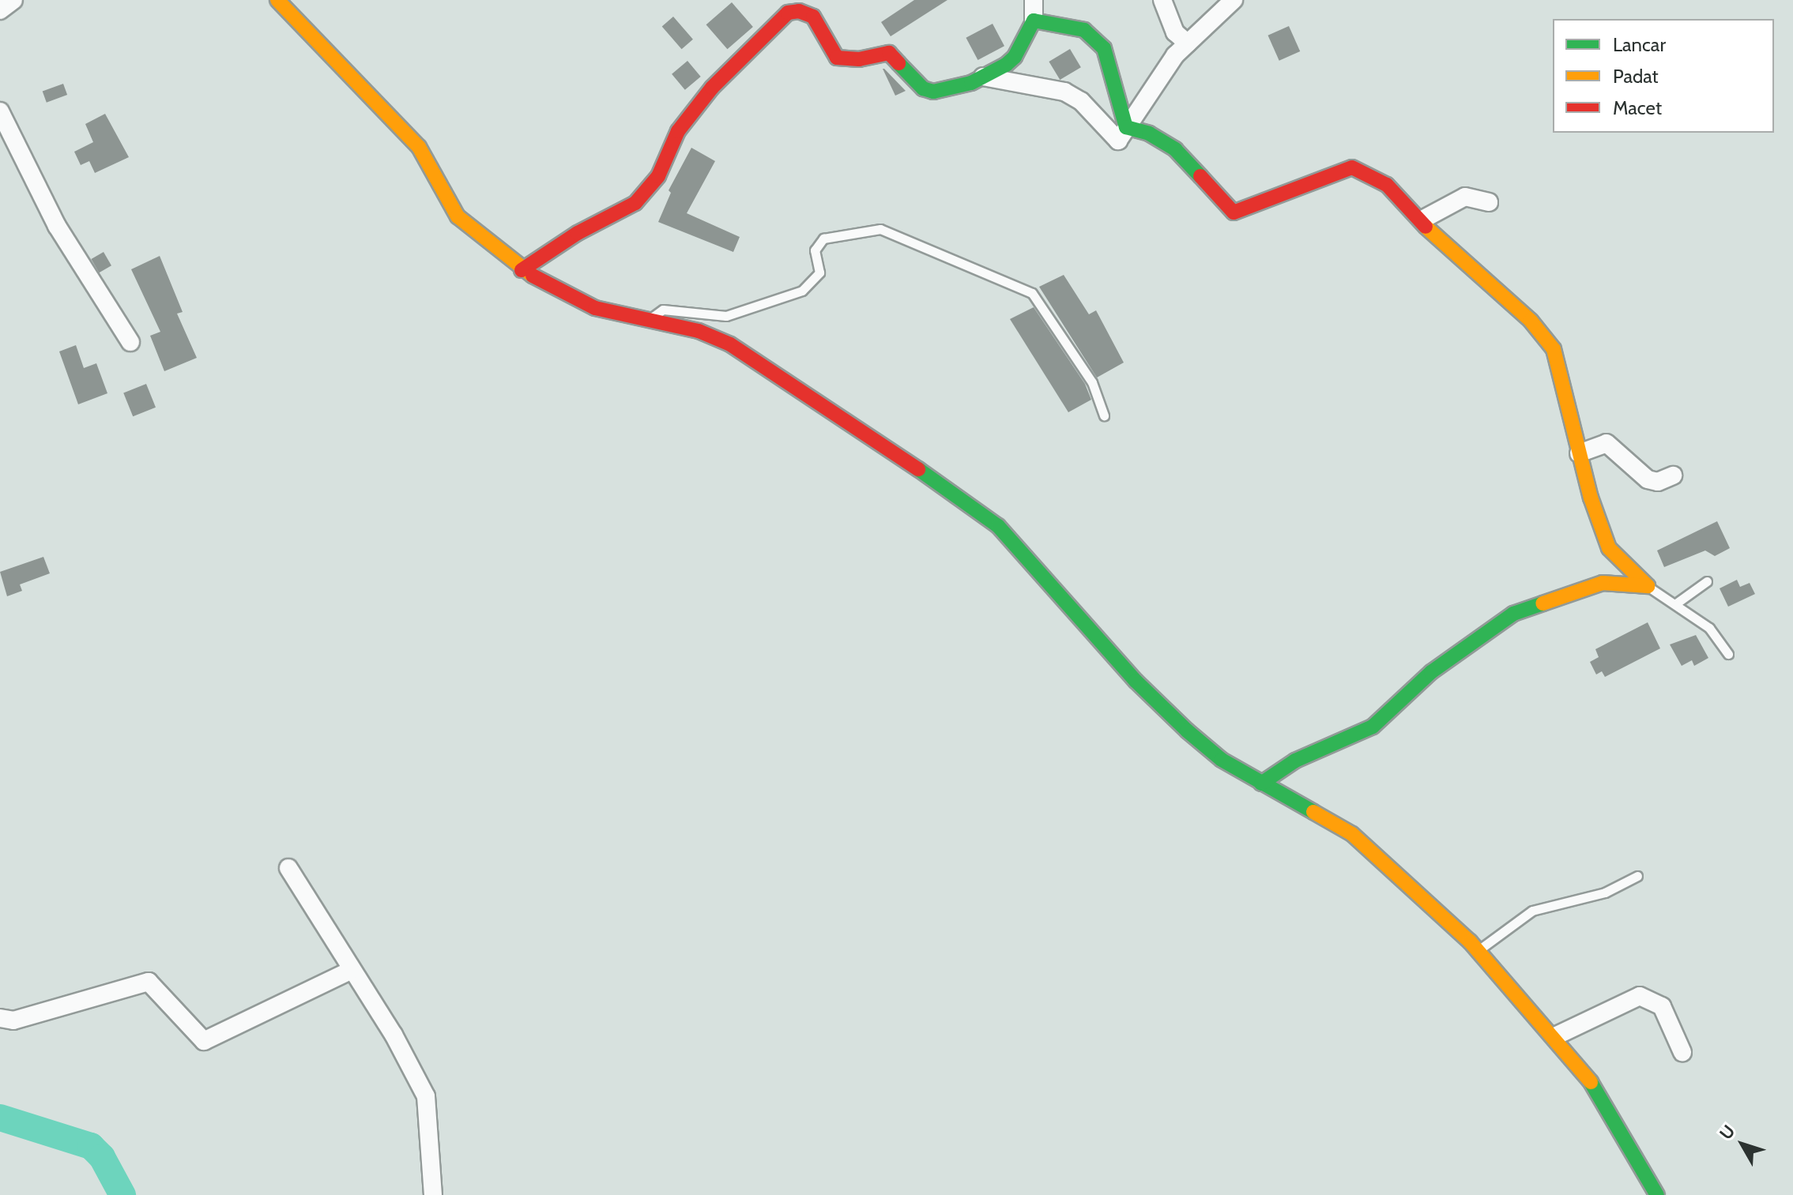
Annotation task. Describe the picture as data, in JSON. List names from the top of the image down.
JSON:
{
  "legend": ["Lancar", "Padat", "Macet"],
  "north": "top left"
}
